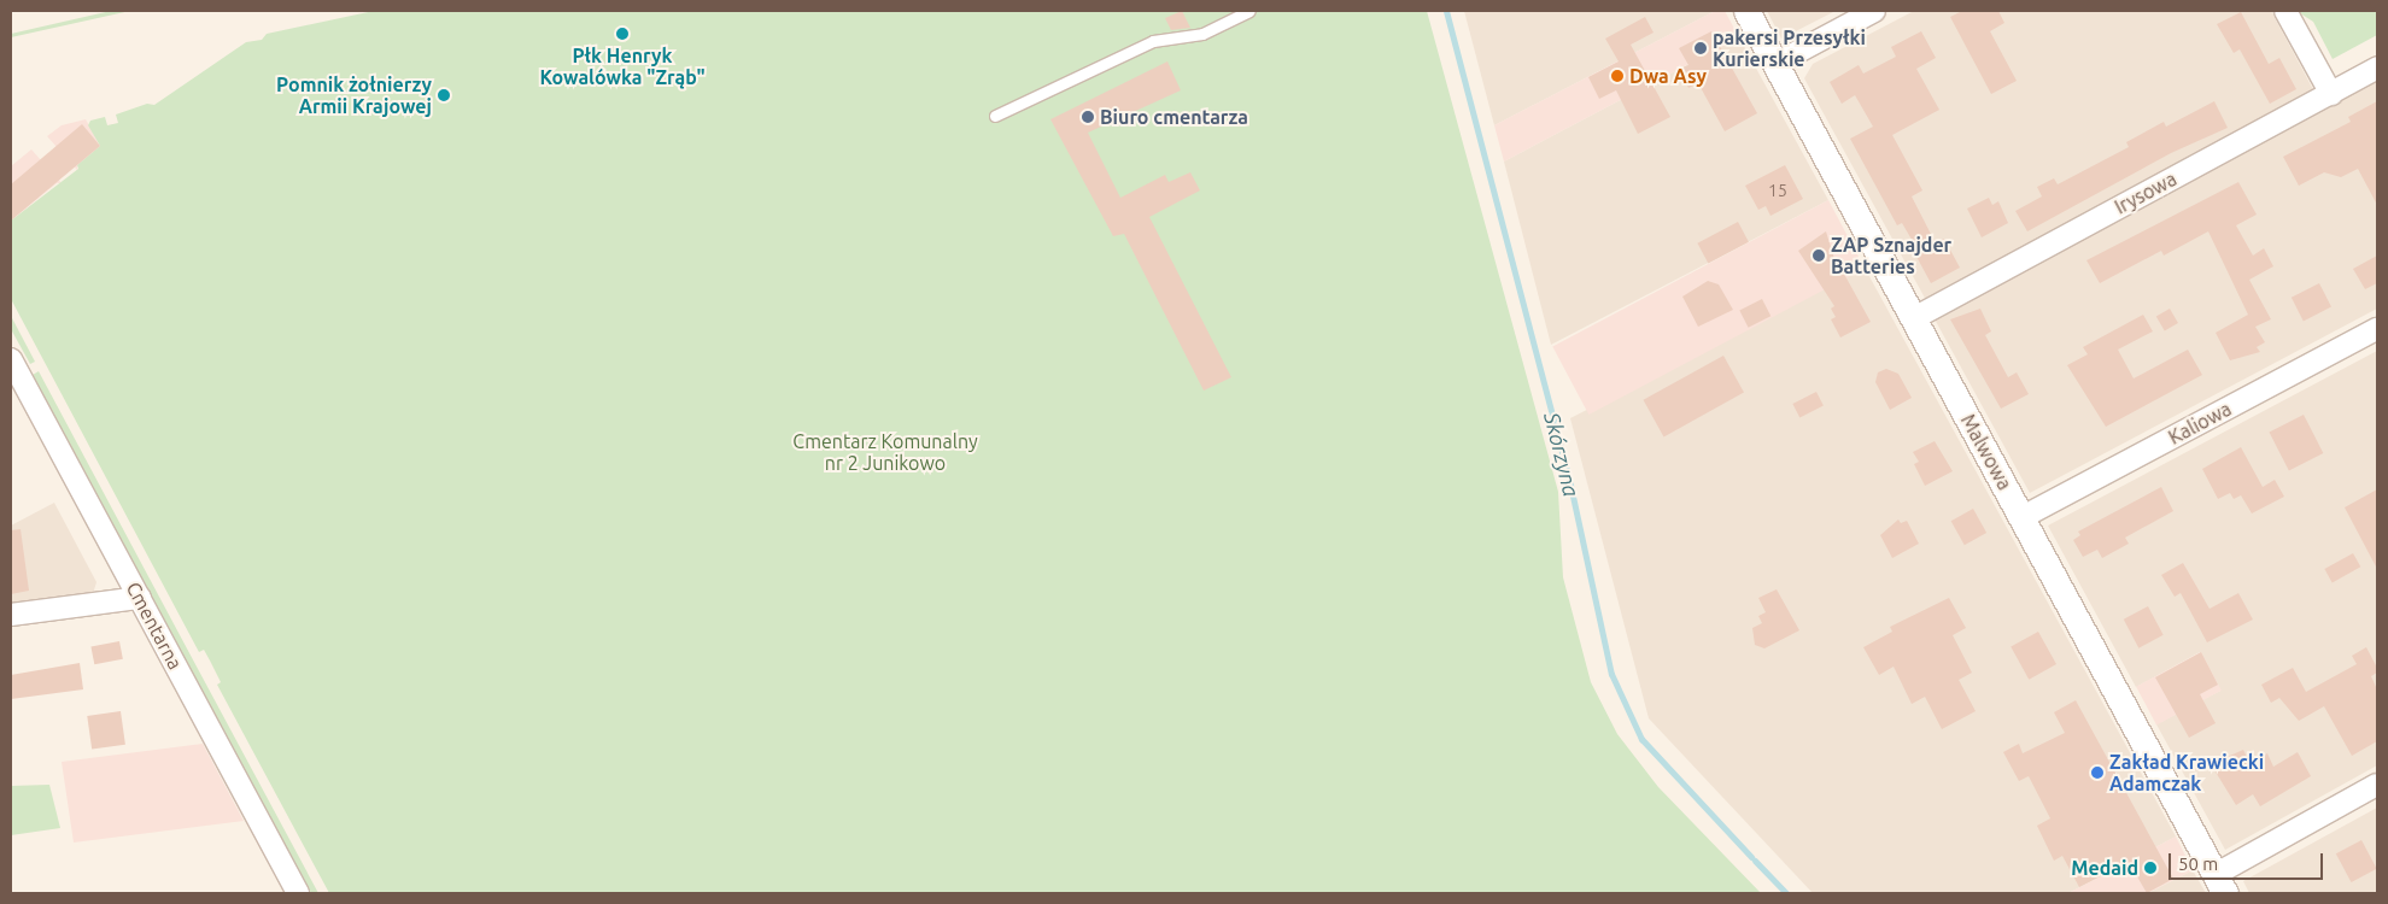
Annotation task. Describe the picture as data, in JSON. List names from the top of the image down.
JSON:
{
  "streets": {
    "street": [
      "Irysowa",
      "Kaliowa",
      "Malwowa",
      "Cmentarna"
    ]
  },
  "crossings": [
    ["Irysowa", "Malwowa"],
    ["Kaliowa", "Malwowa"]
  ],
  "water": ["Skórzyna"],
  "parks": ["Cmentarz Komunalny nr 2 Junikowo"],
  "places": [
    "Płk Henryk Kowalówka \"Zrąb\"",
    "pakersi Przesyłki Kurierskie",
    "Dwa Asy",
    "Pomnik żołnierzy Armii Krajowej",
    "Biuro cmentarza",
    "ZAP Sznajder Batteries",
    "Zakład Krawiecki Adamczak",
    "Medaid"
  ],
  "house_numbers": ["15"],
  "scale_bar": "50 m"
}
